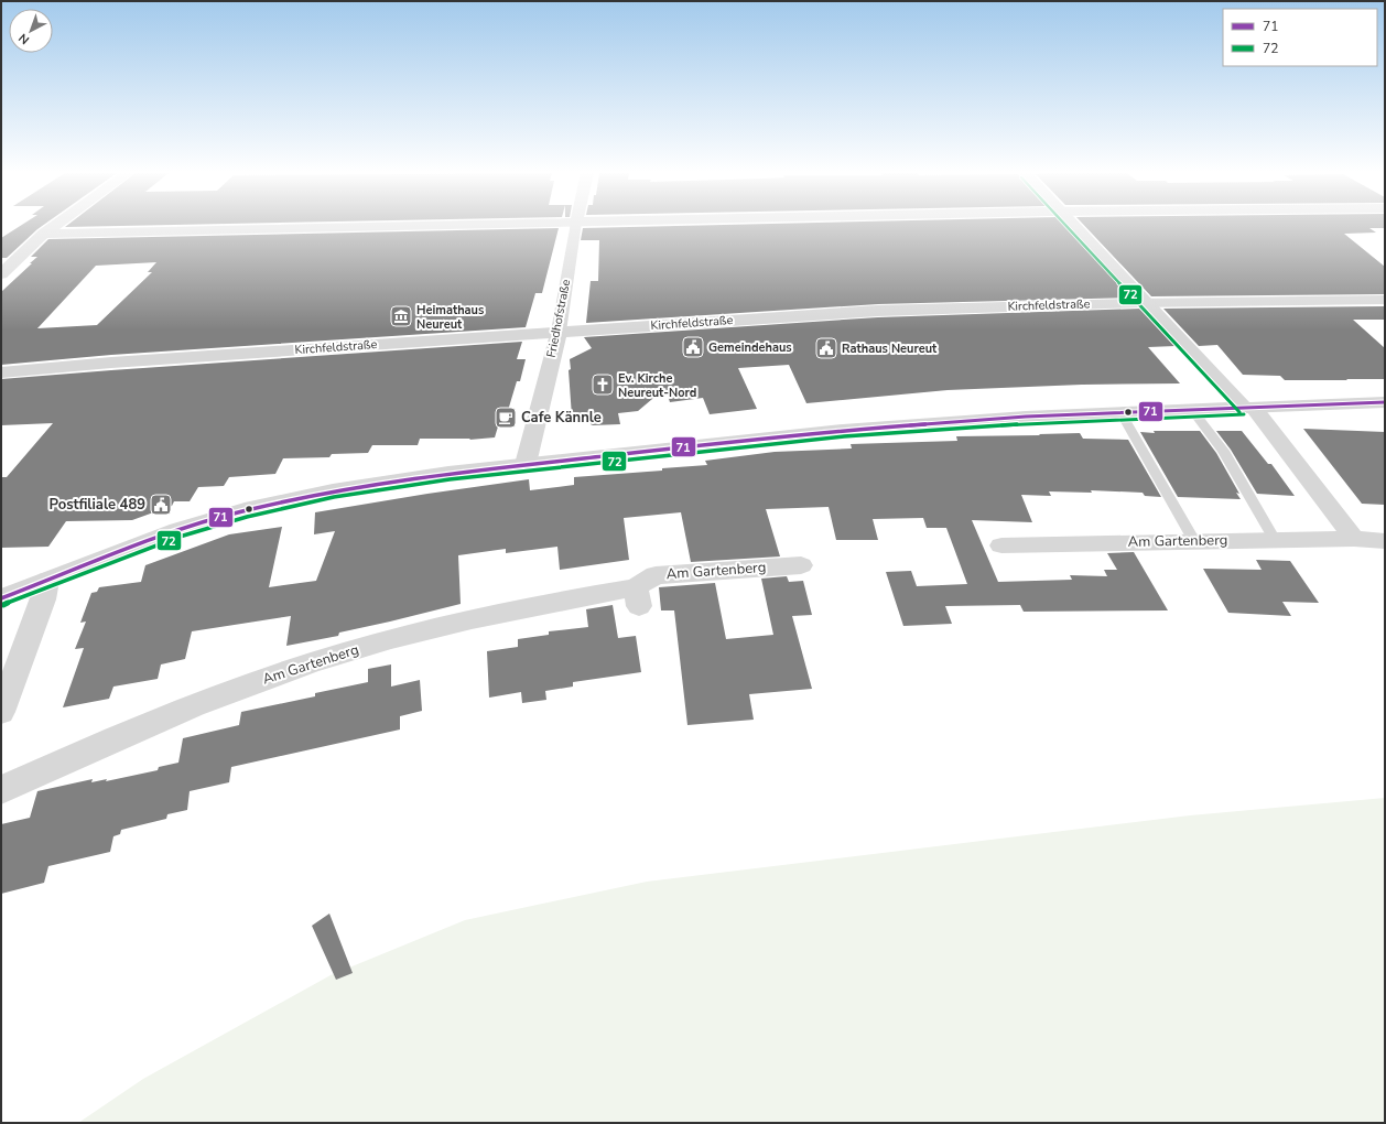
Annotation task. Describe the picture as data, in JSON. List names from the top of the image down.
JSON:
{
  "streets": {
    "street": ["Kirchfeldstraße", "Friedhofstraße", "Am Gartenberg"]
  },
  "crossings": [
    ["Kirchfeldstraße", "Friedhofstraße"]
  ],
  "places": {
    "museum": ["Heimathaus Neureut"],
    "public building": ["Gemeindehaus", "Rathaus Neureut", "Postfiliale 489"],
    "church": ["Ev. Kirche Neureut-Nord"],
    "cafe": ["Cafe Kännle"]
  },
  "lines": ["transit line 72", "transit line 71"],
  "legend": ["71", "72"],
  "north": "bottom left"
}
